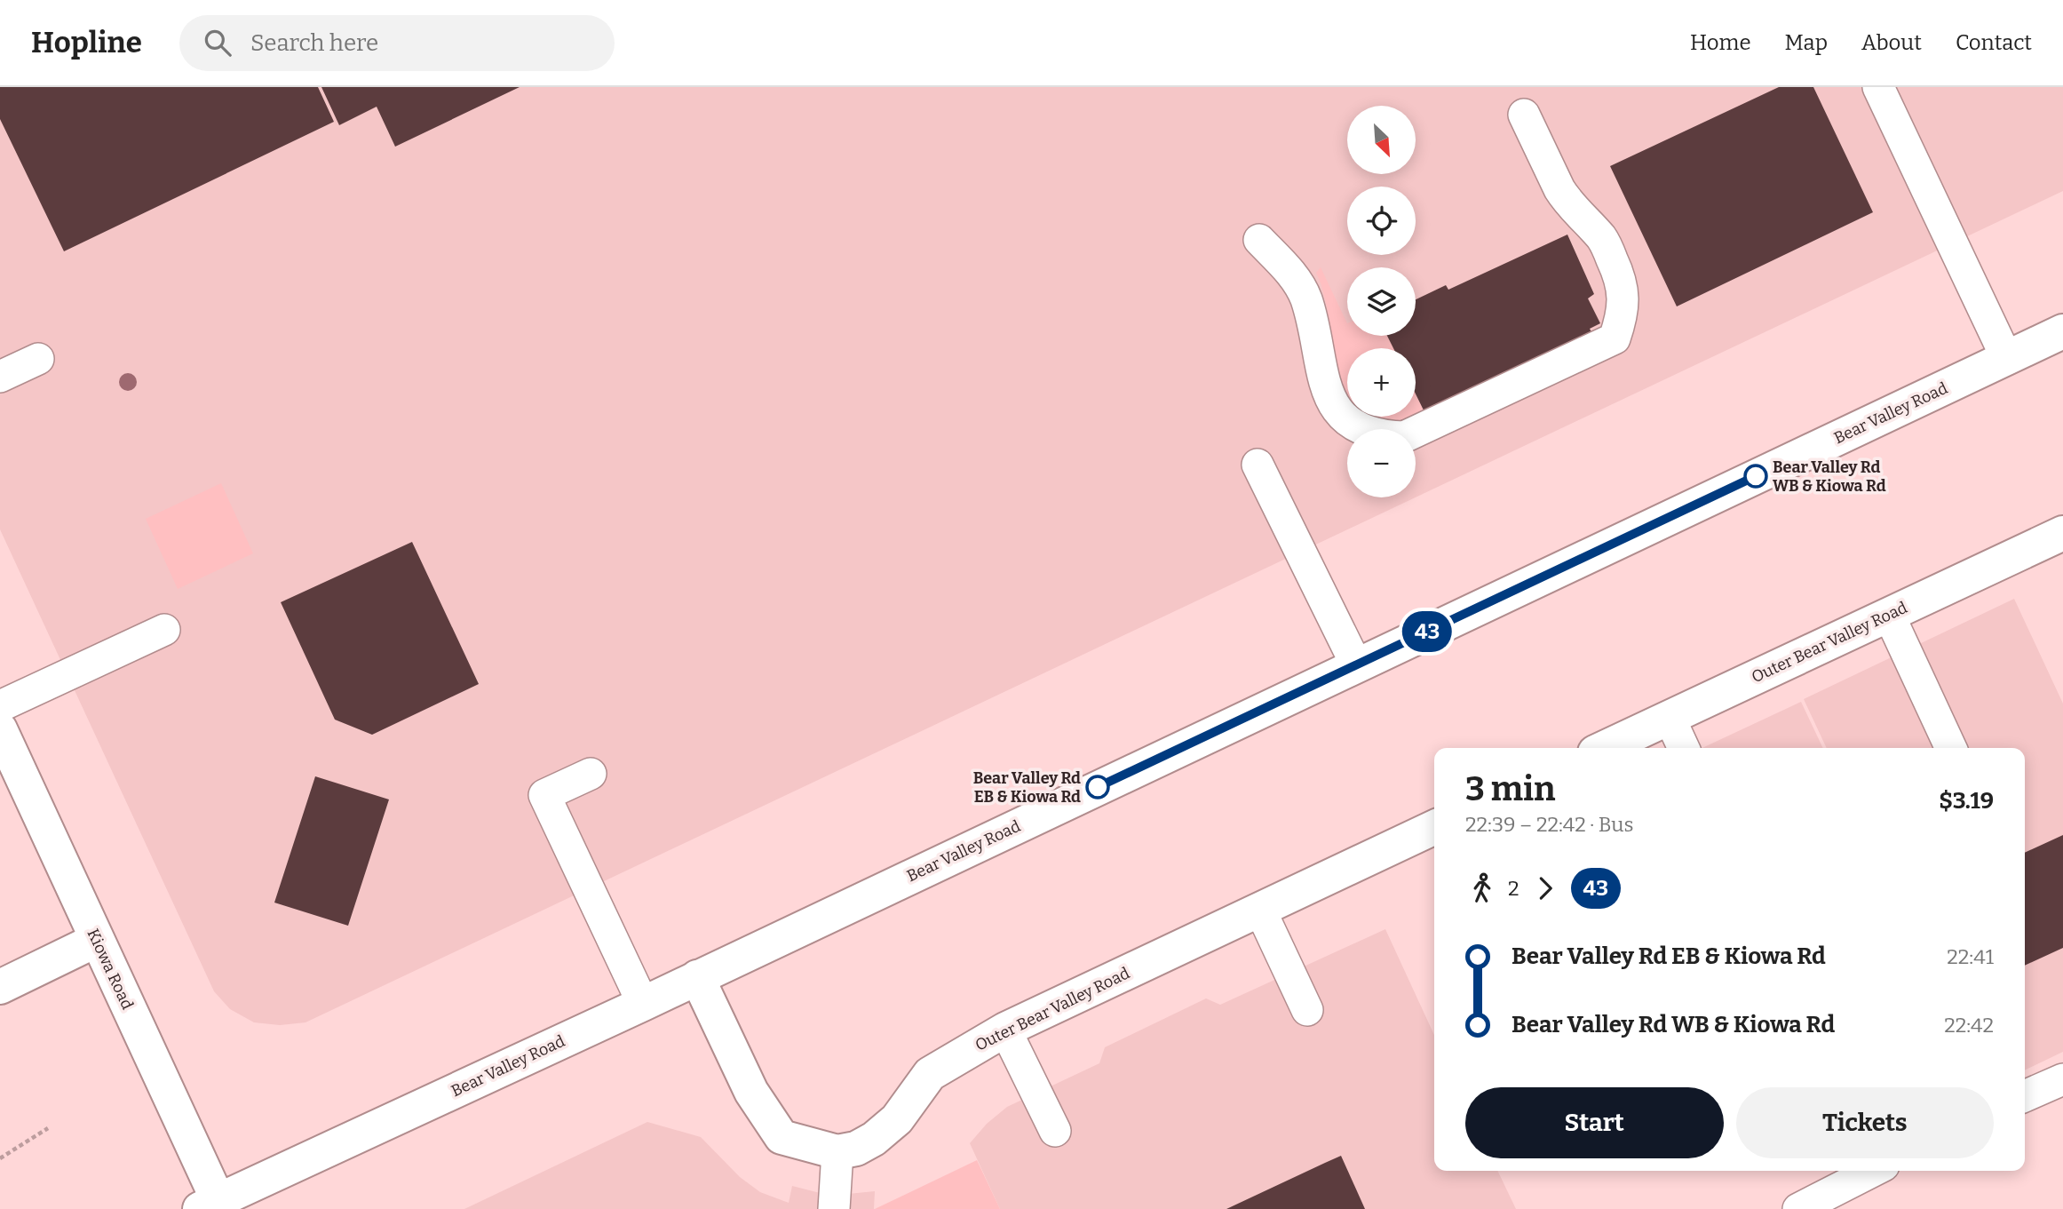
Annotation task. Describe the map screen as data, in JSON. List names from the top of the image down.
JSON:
{
  "streets": {
    "street": ["Bear Valley Road", "Outer Bear Valley Road", "Kiowa Road"]
  },
  "crossings": [
    ["Bear Valley Road", "Kiowa Road"]
  ],
  "places": ["Bear Valley Rd WB & Kiowa Rd", "Bear Valley Rd EB & Kiowa Rd"],
  "lines": ["bus line 43"],
  "north": "bottom right",
  "page": {
    "header": "Hopline",
    "search": "Search here",
    "nav": [
      "Home",
      "Map",
      "About",
      "Contact"
    ],
    "on_map": "43",
    "map_buttons": ["+", "−"],
    "heading": ["3 min", "22:39 – 22:42 · Bus", "$3.19"],
    "legs": ["2", "43"],
    "list": [
      {
        "name": "Bear Valley Rd EB & Kiowa Rd",
        "value": "22:41"
      },
      {
        "name": "Bear Valley Rd WB & Kiowa Rd",
        "value": "22:42"
      }
    ],
    "buttons": ["Start", "Tickets"]
  }
}
